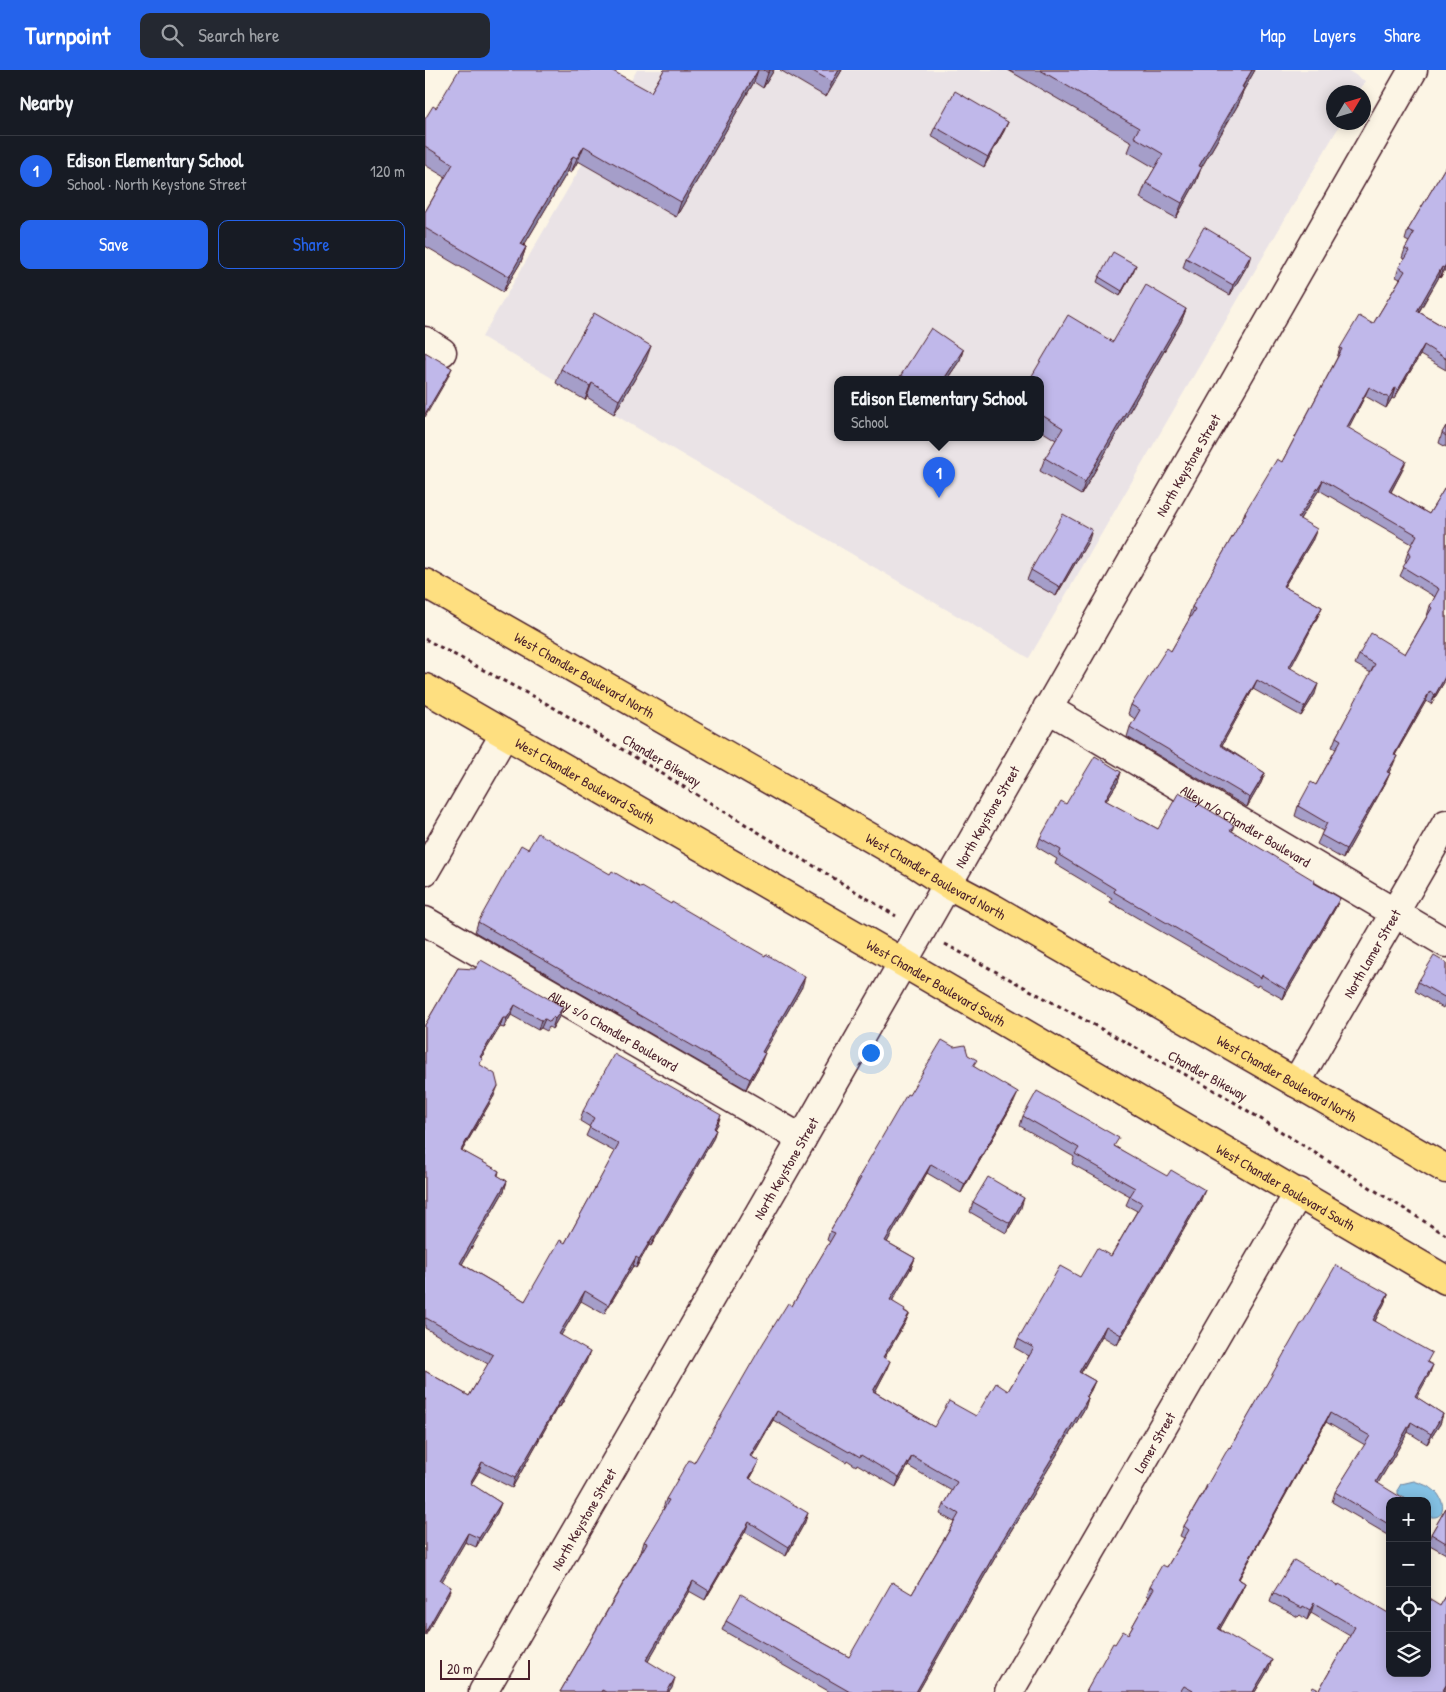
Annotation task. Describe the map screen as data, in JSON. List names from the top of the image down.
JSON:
{
  "streets": {
    "main road": ["West Chandler Boulevard North", "West Chandler Boulevard South"],
    "street": [
      "North Keystone Street",
      "Alley n/o Chandler Boulevard",
      "North Lamer Street",
      "Alley s/o Chandler Boulevard",
      "Lamer Street"
    ],
    "path": ["Chandler Bikeway"]
  },
  "crossings": [
    ["North Keystone Street", "West Chandler Boulevard North"],
    ["North Keystone Street", "West Chandler Boulevard South"],
    ["North Keystone Street", "Alley n/o Chandler Boulevard"],
    ["North Keystone Street", "Alley s/o Chandler Boulevard"],
    ["West Chandler Boulevard North", "North Lamer Street"],
    ["West Chandler Boulevard South", "Lamer Street"],
    ["Alley n/o Chandler Boulevard", "North Lamer Street"]
  ],
  "scale_bar": "20 m",
  "north": "top right",
  "page": {
    "header": "Turnpoint",
    "search": "Search here",
    "nav": ["Map", "Layers", "Share"],
    "heading": "Nearby",
    "list": [
      {
        "mark": "1",
        "name": "Edison Elementary School",
        "note": "School · North Keystone Street",
        "value": "120 m"
      }
    ],
    "buttons": ["Save", "Share"],
    "popup": ["Edison Elementary School", "School"],
    "pins": "1",
    "map_buttons": ["+", "−"],
    "scale": "20 m"
  }
}
